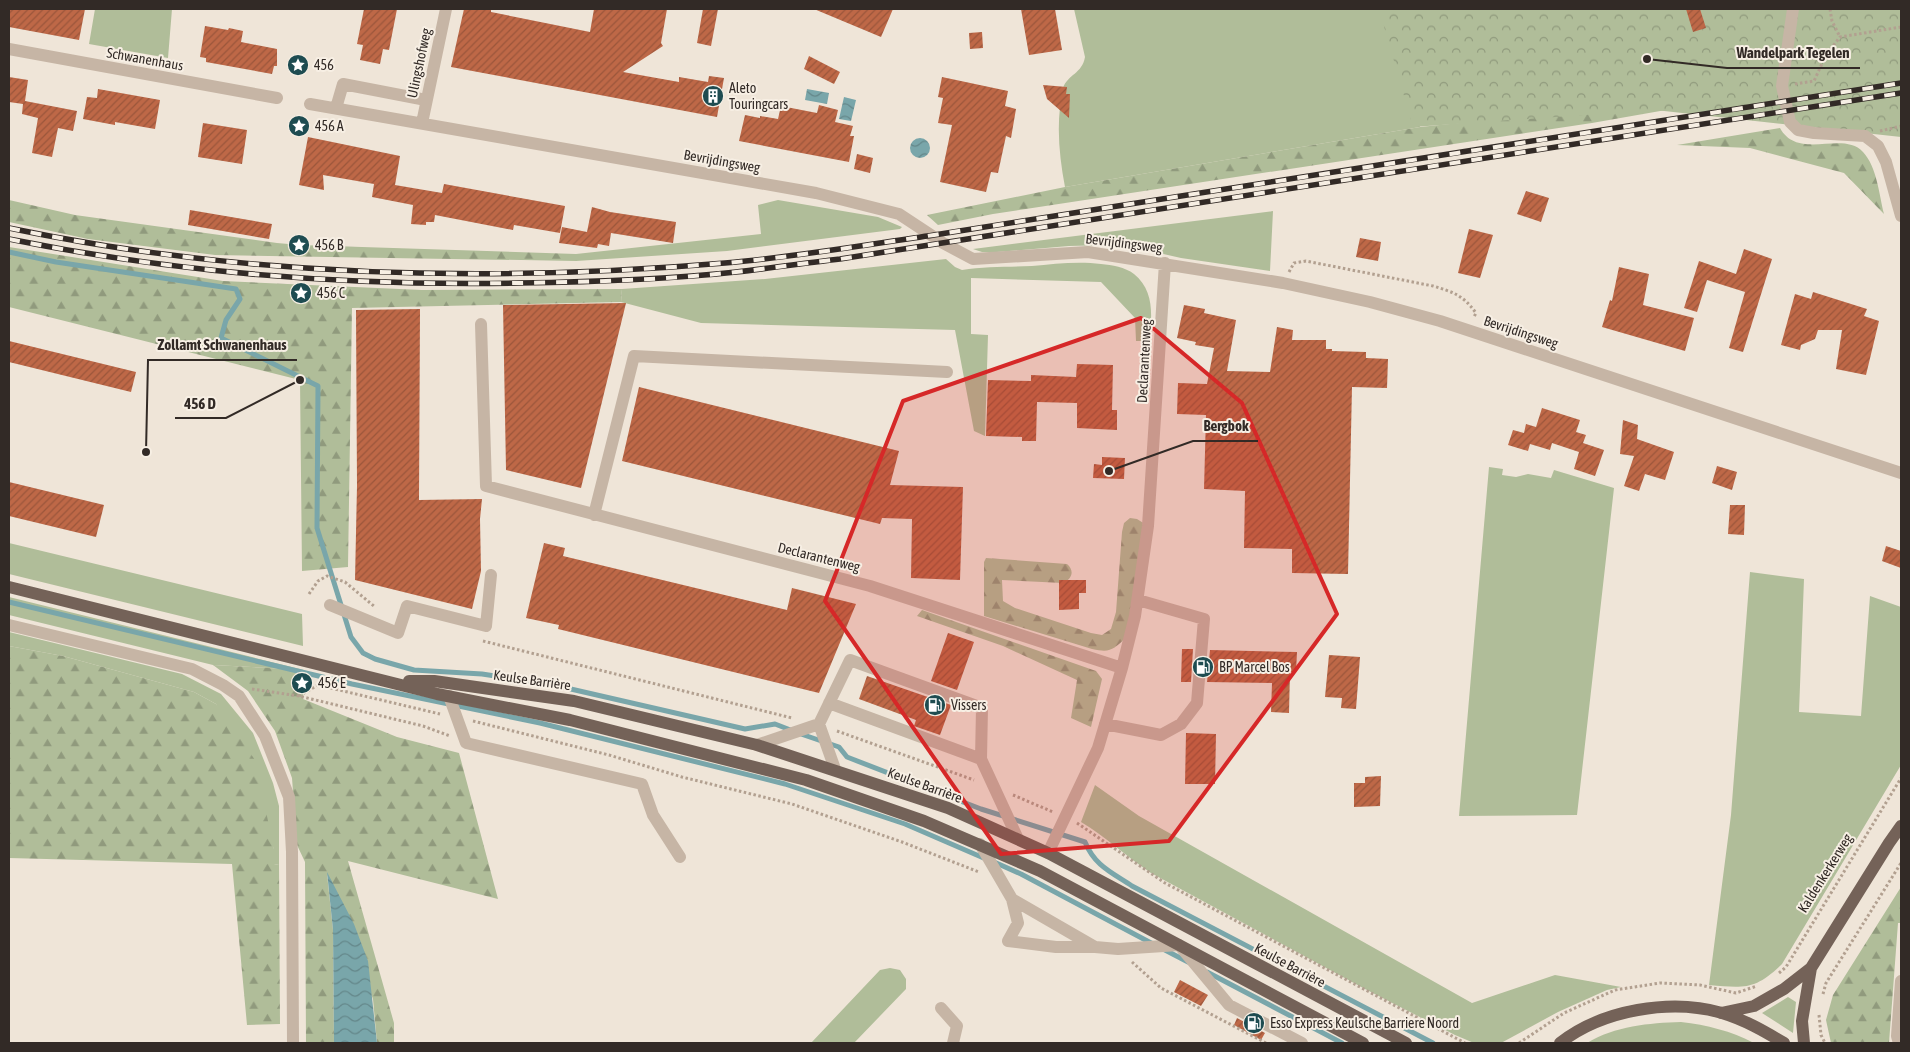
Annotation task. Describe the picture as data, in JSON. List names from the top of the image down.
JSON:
{
  "streets": {
    "main road": ["Keulse Barrière"],
    "street": [
      "Schwanenhaus",
      "Ulingshofweg",
      "Bevrijdingsweg",
      "Declarantenweg"
    ],
    "path": ["Kaldenkerkerweg"]
  },
  "crossings": [
    ["Ulingshofweg", "Bevrijdingsweg"],
    ["Bevrijdingsweg", "Declarantenweg"],
    ["Declarantenweg", "Keulse Barrière"]
  ],
  "places": {
    "other": [
      "Wandelpark Tegelen",
      "456 D",
      "Zollamt Schwanenhaus",
      "Bergbok"
    ],
    "place": [
      "456",
      "456 A",
      "456 B",
      "456 C",
      "456 E"
    ],
    "building": ["Aleto Touringcars"],
    "fuel station": ["BP Marcel Bos", "Vissers", "Esso Express Keulsche Barriere Noord"]
  }
}
